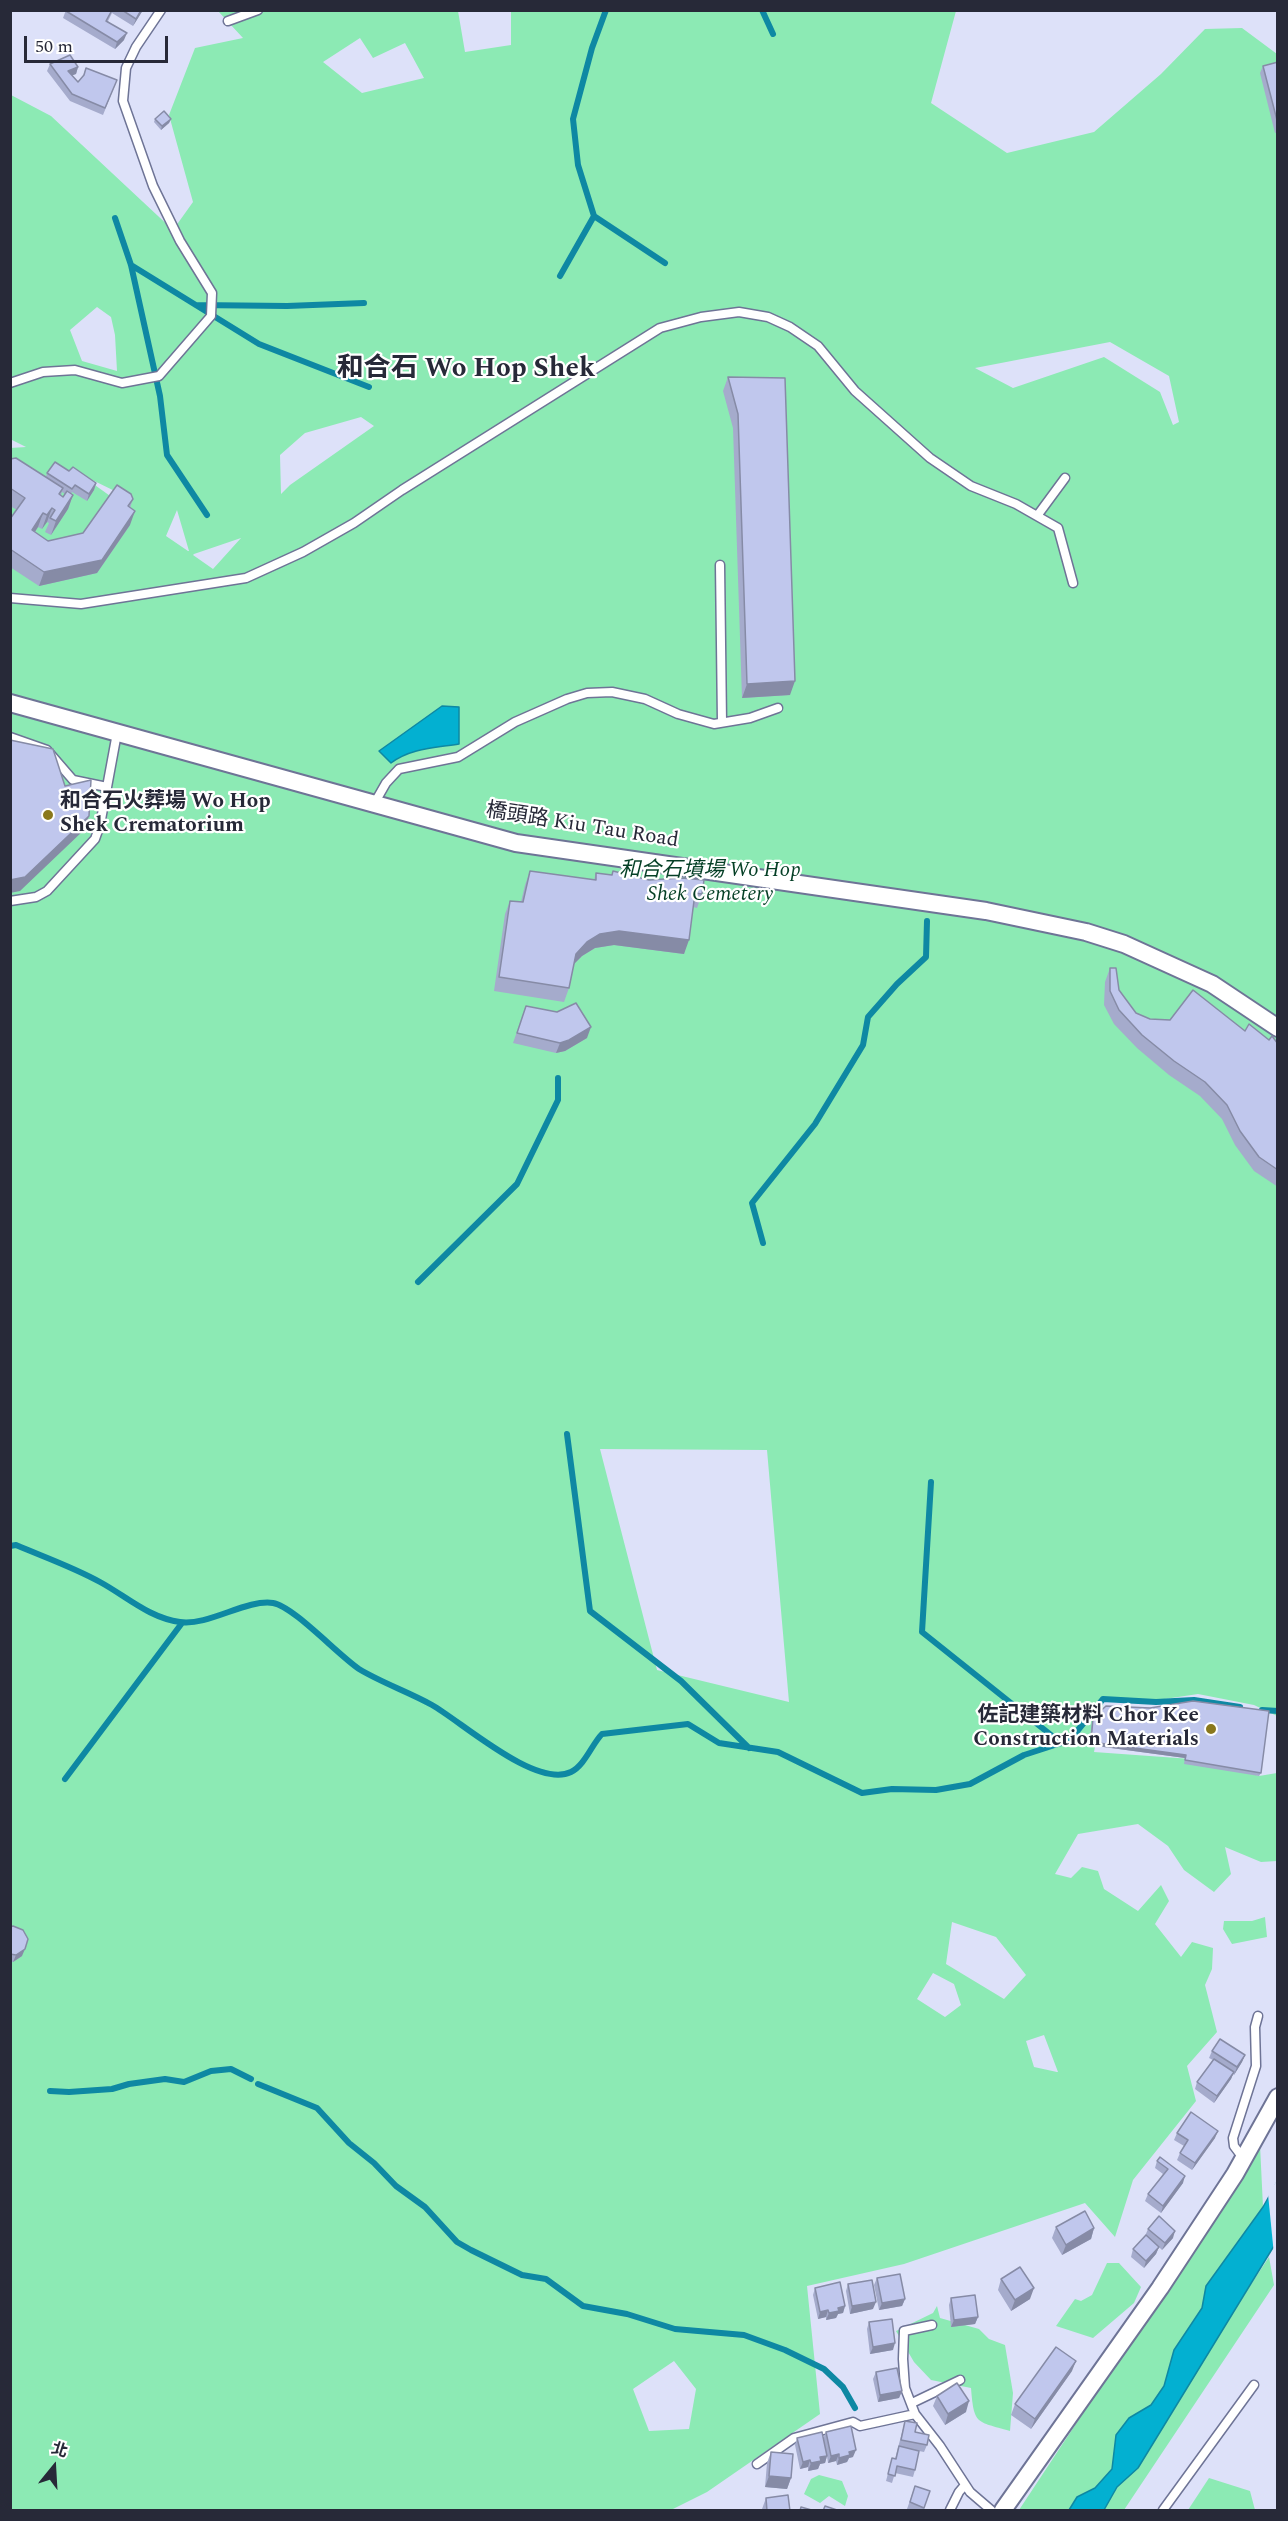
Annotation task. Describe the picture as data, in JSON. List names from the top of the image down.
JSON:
{
  "streets": {
    "street": ["橋頭路 Kiu Tau Road"]
  },
  "districts": ["和合石 Wo Hop Shek"],
  "parks": ["和合石墳場 Wo Hop Shek Cemetery"],
  "places": ["和合石火葬場 Wo Hop Shek Crematorium", "佐記建築材料 Chor Kee Construction Materials"],
  "scale_bar": "50 m",
  "north": "top"
}
